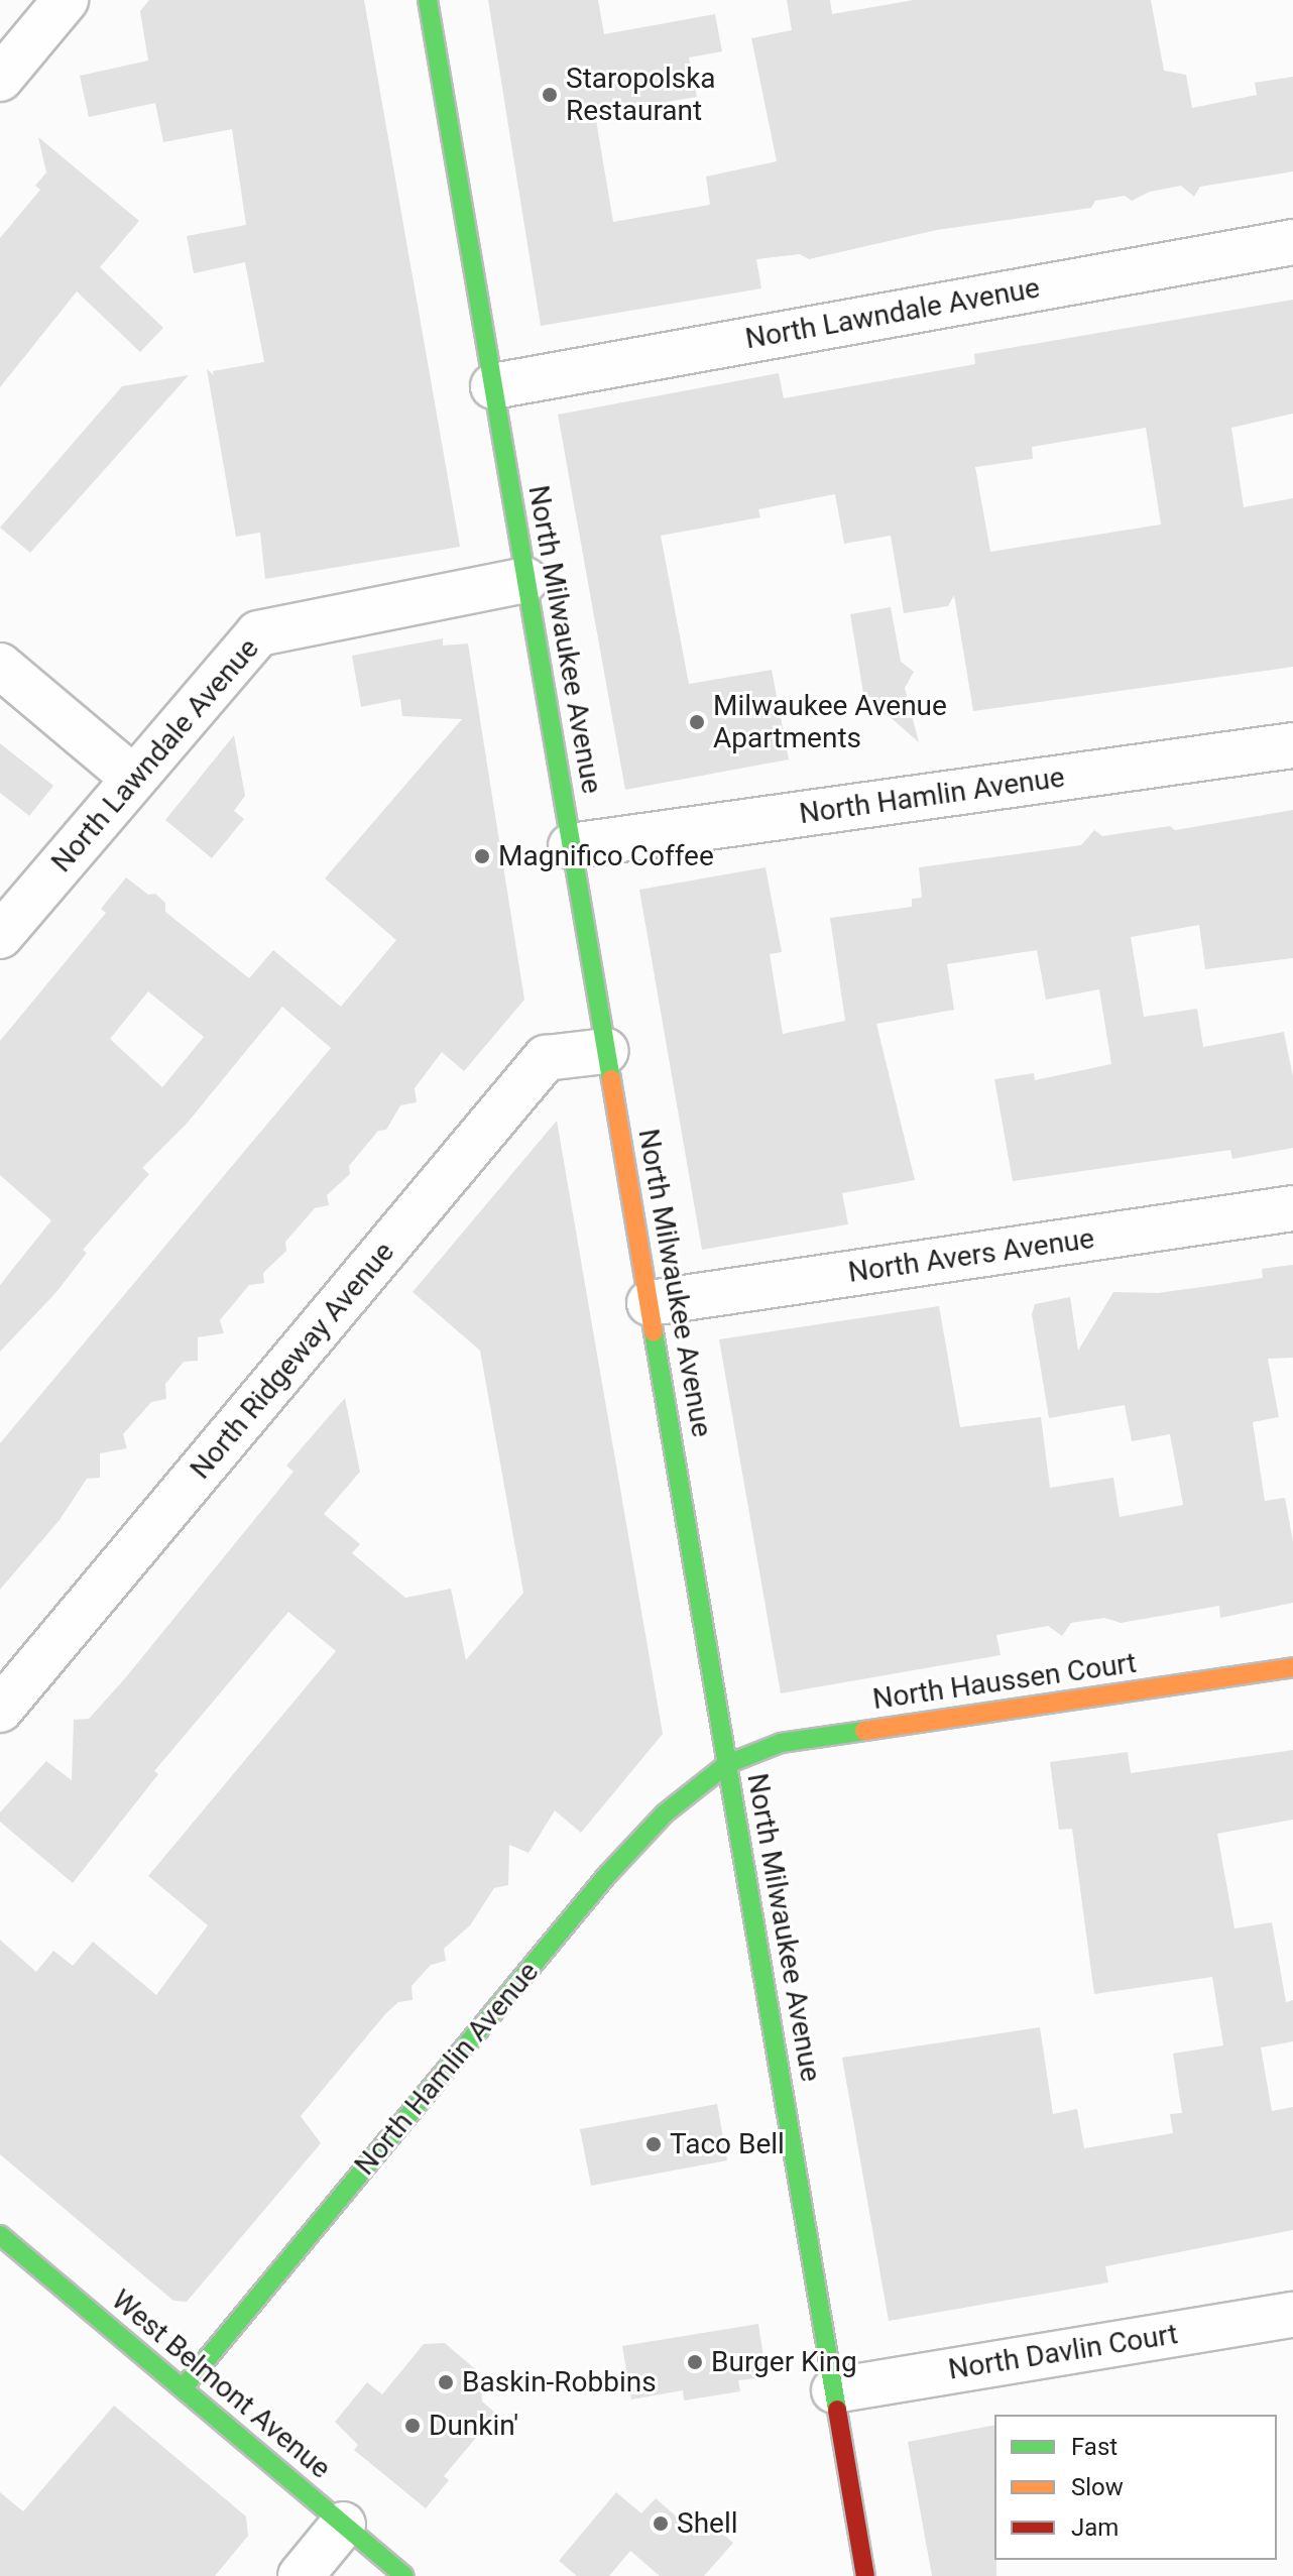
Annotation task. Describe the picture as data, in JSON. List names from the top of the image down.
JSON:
{
  "streets": {
    "main road": [
      "North Milwaukee Avenue",
      "North Hamlin Avenue",
      "North Haussen Court",
      "West Belmont Avenue"
    ],
    "street": [
      "North Lawndale Avenue",
      "North Avers Avenue",
      "North Ridgeway Avenue",
      "North Davlin Court"
    ]
  },
  "crossings": [
    ["North Lawndale Avenue", "North Milwaukee Avenue"],
    ["North Milwaukee Avenue", "North Hamlin Avenue"],
    ["North Milwaukee Avenue", "North Avers Avenue"],
    ["North Milwaukee Avenue", "North Ridgeway Avenue"],
    ["North Milwaukee Avenue", "North Haussen Court"],
    ["North Milwaukee Avenue", "North Davlin Court"],
    ["North Hamlin Avenue", "North Haussen Court"],
    ["North Hamlin Avenue", "West Belmont Avenue"]
  ],
  "places": [
    "Staropolska Restaurant",
    "Milwaukee Avenue Apartments",
    "Magnifico Coffee",
    "Taco Bell",
    "Burger King",
    "Baskin-Robbins",
    "Dunkin'",
    "Shell"
  ],
  "legend": ["Fast", "Slow", "Jam"]
}
